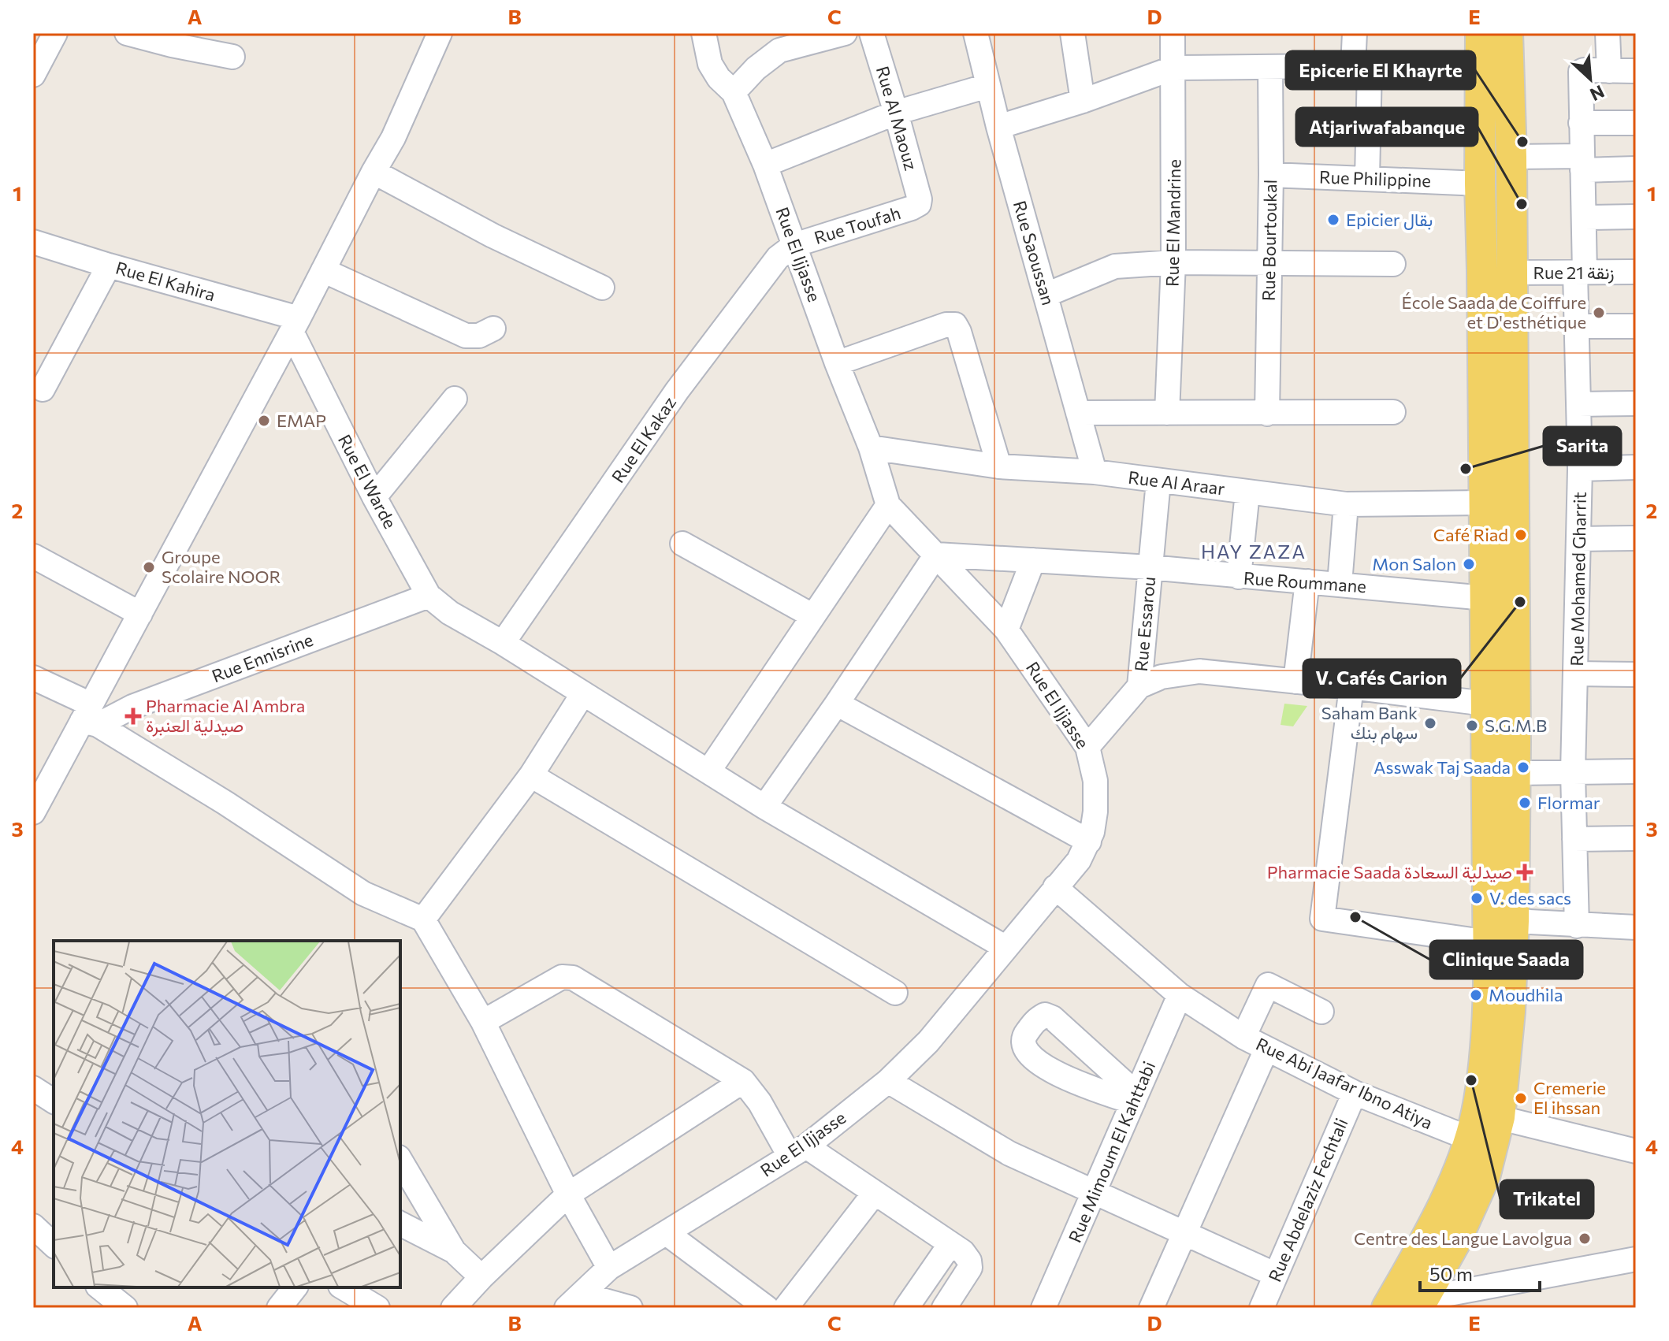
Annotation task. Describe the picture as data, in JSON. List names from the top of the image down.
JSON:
{
  "streets": {
    "street": [
      "Rue Al Maouz",
      "Rue Philippine",
      "Rue El Mandrine",
      "Rue Toufah",
      "Rue Bourtoukal",
      "Rue Saoussan",
      "Rue El Ijjasse",
      "Rue 21 زنقة",
      "Rue El Kahira",
      "Rue El Kakaz",
      "Rue El Warde",
      "Rue Al Araar",
      "Rue Mohamed Gharrit",
      "Rue Roummane",
      "Rue Essarou",
      "Rue Ennisrine",
      "Rue Abi Jaafar Ibno Atiya",
      "Rue Mimoum El Kahttabi",
      "Rue Abdelaziz Fechtali"
    ]
  },
  "crossings": [
    ["Rue Al Maouz", "Rue Toufah"],
    ["Rue Philippine", "Rue Bourtoukal"],
    ["Rue Toufah", "Rue El Ijjasse"],
    ["Rue Toufah", "Rue El Kakaz"],
    ["Rue Saoussan", "Rue Al Araar"],
    ["Rue El Ijjasse", "Rue El Kakaz"],
    ["Rue El Ijjasse", "Rue Al Araar"],
    ["Rue El Ijjasse", "Rue Roummane"],
    ["Rue El Ijjasse", "Rue Essarou"],
    ["Rue El Ijjasse", "Rue Abi Jaafar Ibno Atiya"],
    ["Rue 21 زنقة", "Rue Mohamed Gharrit"],
    ["Rue El Kahira", "Rue El Warde"],
    ["Rue El Warde", "Rue Ennisrine"],
    ["Rue Al Araar", "Rue Essarou"],
    ["Rue Roummane", "Rue Essarou"],
    ["Rue Abi Jaafar Ibno Atiya", "Rue Mimoum El Kahttabi"],
    ["Rue Abi Jaafar Ibno Atiya", "Rue Abdelaziz Fechtali"]
  ],
  "districts": ["HAY ZAZA"],
  "places": {
    "other": [
      "Epicerie El Khayrte",
      "Atjariwafabanque",
      "Epicier بقال",
      "École Saada de Coiffure et D'esthétique",
      "EMAP",
      "Sarita",
      "Café Riad",
      "Mon Salon",
      "Groupe Scolaire NOOR",
      "V. Cafés Carion",
      "Saham Bank سهام بنك",
      "S.G.M.B",
      "Asswak Taj Saada",
      "Flormar",
      "V. des sacs",
      "Clinique Saada",
      "Moudhila",
      "Trikatel",
      "Cremerie El ihssan",
      "Centre des Langue Lavolgua"
    ],
    "health": ["Pharmacie Al Ambra صيدلية العنبرة", "Pharmacie Saada صيدلية السعادة"]
  },
  "scale_bar": "50 m",
  "north": "bottom right",
  "grid": {
    "columns": [
      "A",
      "B",
      "C",
      "D",
      "E"
    ],
    "rows": [
      "1",
      "2",
      "3",
      "4"
    ]
  }
}
